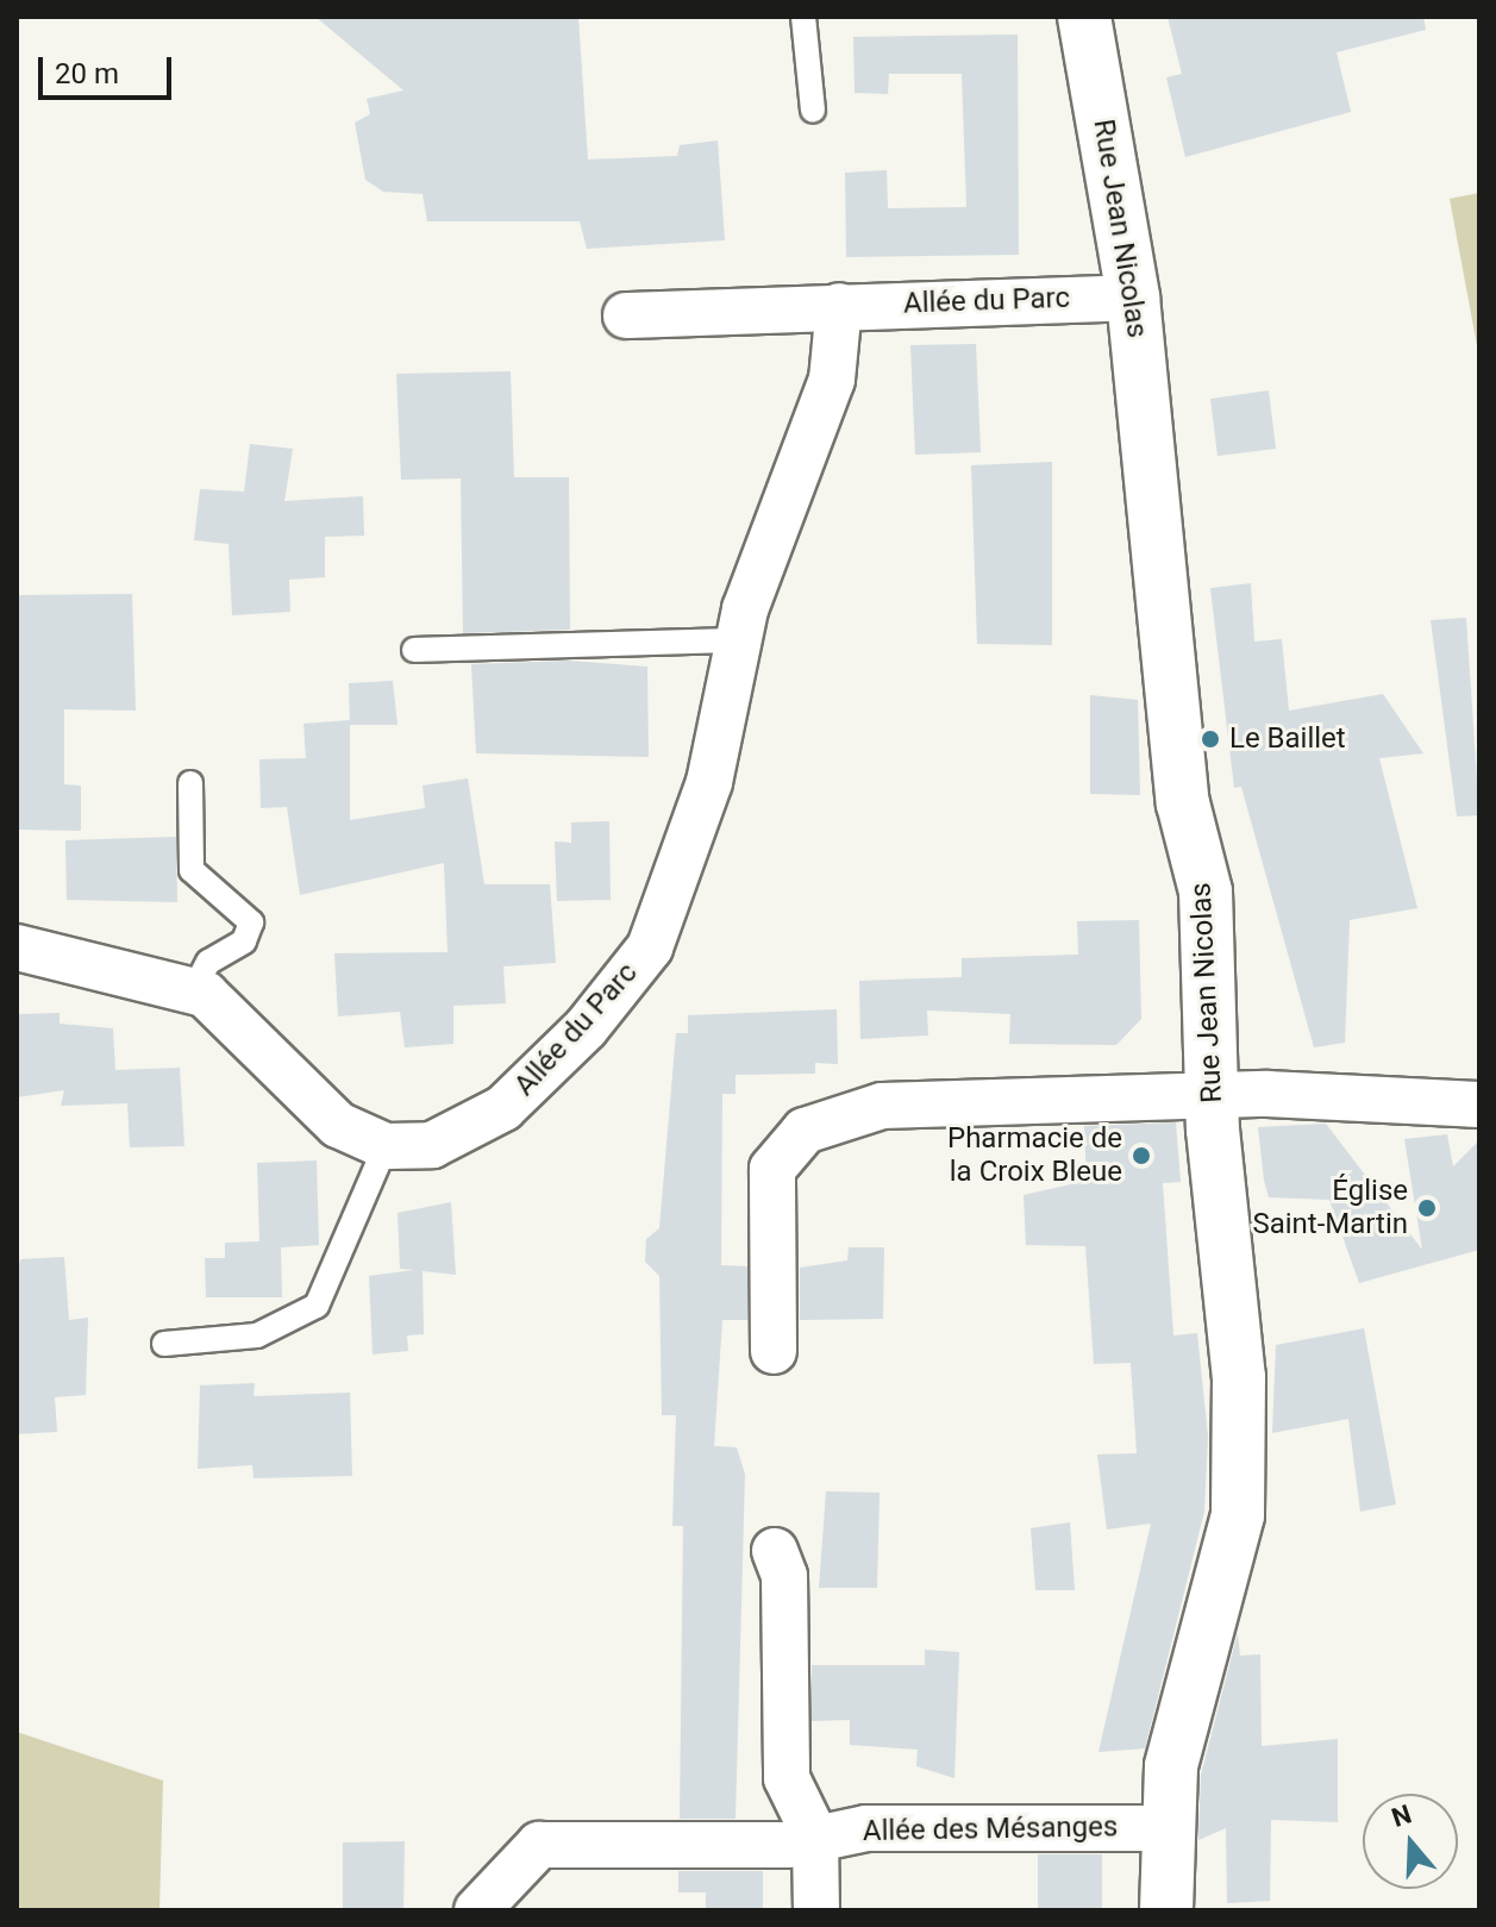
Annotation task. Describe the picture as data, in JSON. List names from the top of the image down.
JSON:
{
  "streets": {
    "street": ["Rue Jean Nicolas", "Allée du Parc", "Allée des Mésanges"]
  },
  "crossings": [
    ["Rue Jean Nicolas", "Allée du Parc"],
    ["Rue Jean Nicolas", "Allée des Mésanges"]
  ],
  "places": ["Le Baillet", "Pharmacie de la Croix Bleue", "Église Saint-Martin"],
  "scale_bar": "20 m",
  "north": "top"
}
